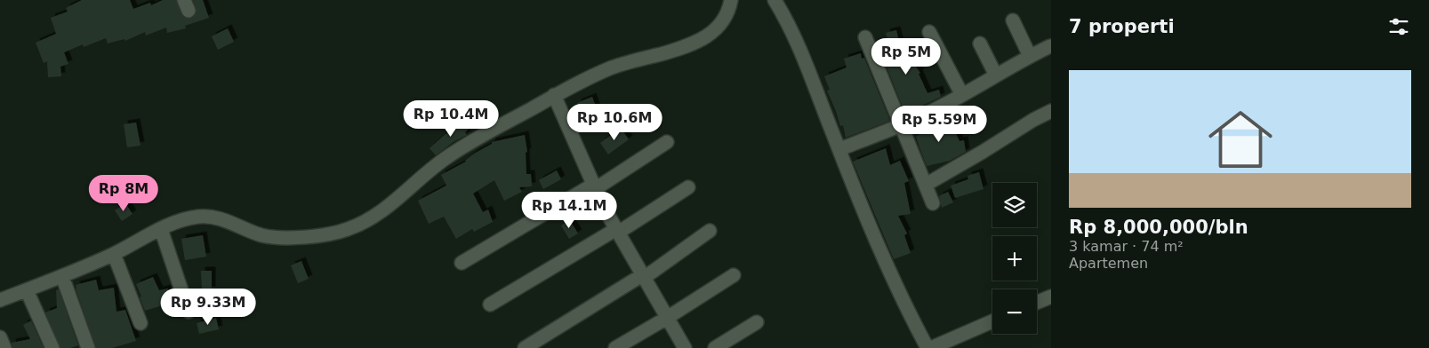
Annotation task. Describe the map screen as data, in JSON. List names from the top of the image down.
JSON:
{
  "page": {
    "heading": "7 properti",
    "price": [
      "Rp 5M",
      "Rp 10.4M",
      "Rp 10.6M",
      "Rp 5.59M",
      "Rp 8M",
      "Rp 14.1M",
      "Rp 9.33M"
    ],
    "list": [
      {
        "name": "Rp 8,000,000/bln",
        "note": "3 kamar · 74 m² · Apartemen"
      }
    ],
    "map_buttons": ["+", "−"]
  }
}
